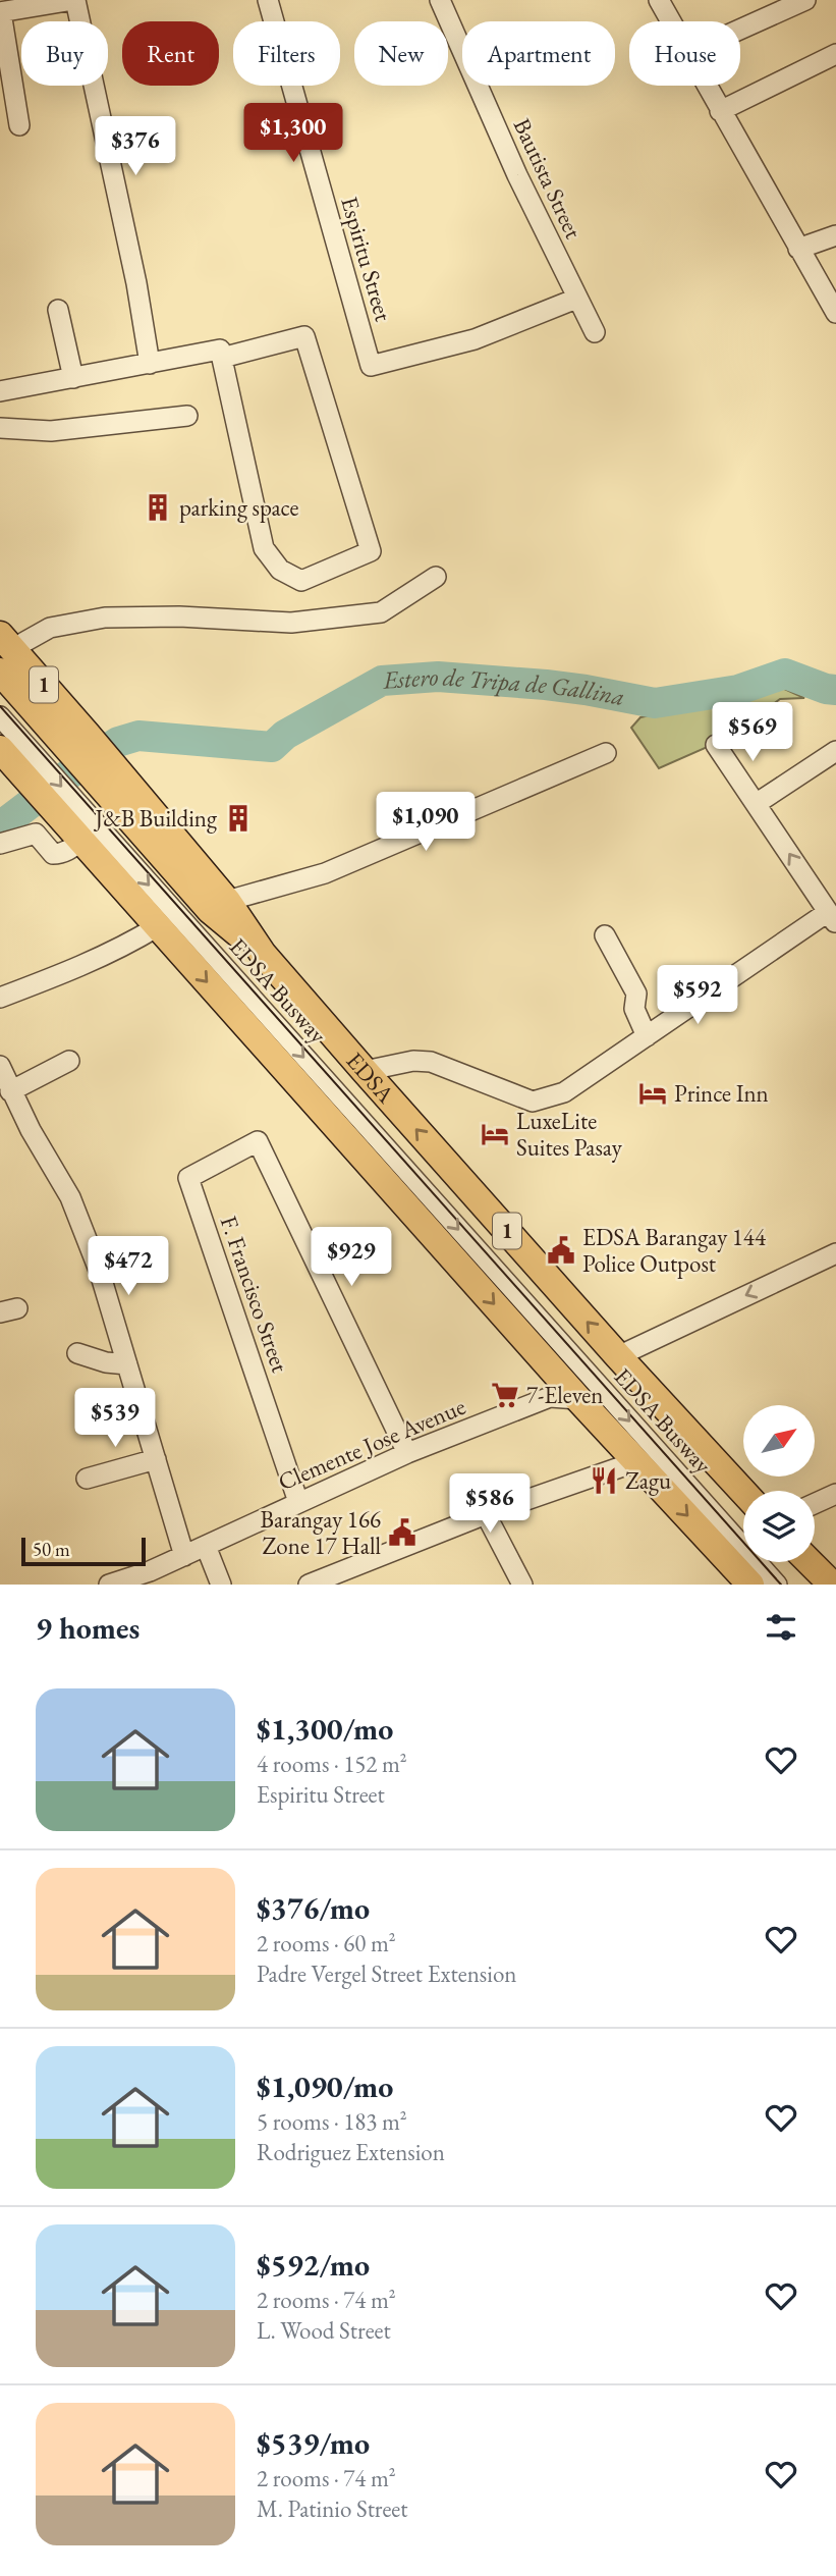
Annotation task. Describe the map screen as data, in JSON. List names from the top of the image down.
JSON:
{
  "streets": {
    "highway": ["1", "EDSA"],
    "street": [
      "Bautista Street",
      "Espiritu Street",
      "EDSA Busway",
      "F. Francisco Street",
      "Clemente Jose Avenue"
    ]
  },
  "crossings": [
    ["Bautista Street", "Espiritu Street"],
    ["F. Francisco Street", "Clemente Jose Avenue"]
  ],
  "one_way": ["EDSA Busway"],
  "water": ["Estero de Tripa de Gallina"],
  "places": {
    "building": ["parking space", "J&B Building"],
    "hotel": ["Prince Inn", "LuxeLite Suites Pasay"],
    "public building": ["EDSA Barangay 144 Police Outpost", "Barangay 166 Zone 17 Hall"],
    "supermarket": ["7-Eleven"],
    "restaurant": ["Zagu"]
  },
  "scale_bar": "50 m",
  "north": "top right",
  "page": {
    "chip": [
      "Buy",
      "Rent",
      "Filters",
      "New",
      "Apartment",
      "House"
    ],
    "price": [
      "$1,300",
      "$376",
      "$569",
      "$1,090",
      "$592",
      "$929",
      "$472",
      "$539",
      "$586"
    ],
    "scale": "50 m",
    "heading": "9 homes",
    "list": [
      {
        "name": "$1,300/mo",
        "note": "4 rooms · 152 m² · Espiritu Street"
      },
      {
        "name": "$376/mo",
        "note": "2 rooms · 60 m² · Padre Vergel Street Extension"
      },
      {
        "name": "$1,090/mo",
        "note": "5 rooms · 183 m² · Rodriguez Extension"
      },
      {
        "name": "$592/mo",
        "note": "2 rooms · 74 m² · L. Wood Street"
      },
      {
        "name": "$539/mo",
        "note": "2 rooms · 74 m² · M. Patinio Street"
      }
    ]
  }
}
